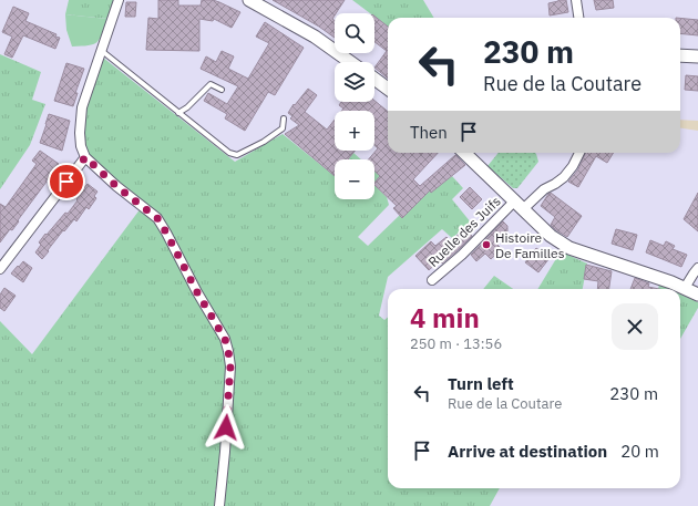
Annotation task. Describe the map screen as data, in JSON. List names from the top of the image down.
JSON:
{
  "streets": {
    "street": ["Ruelle des Juifs"]
  },
  "places": ["Histoire De Familles"],
  "page": {
    "map_buttons": ["+", "−"],
    "turn": ["230 m", "Rue de la Coutare"],
    "then": "Then",
    "heading": ["4 min", "250 m · 13:56"],
    "list": [
      {
        "name": "Turn left",
        "note": "Rue de la Coutare",
        "value": "230 m"
      },
      {
        "name": "Arrive at destination",
        "value": "20 m"
      }
    ]
  }
}
